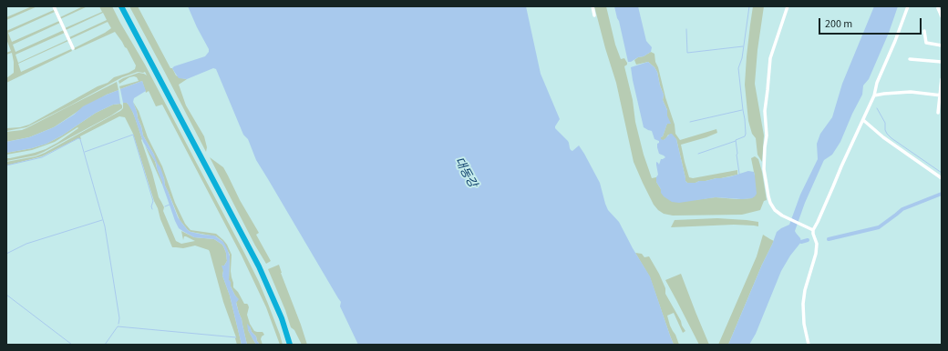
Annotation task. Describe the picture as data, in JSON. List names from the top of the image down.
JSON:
{
  "water": ["대동강"],
  "scale_bar": "200 m"
}
